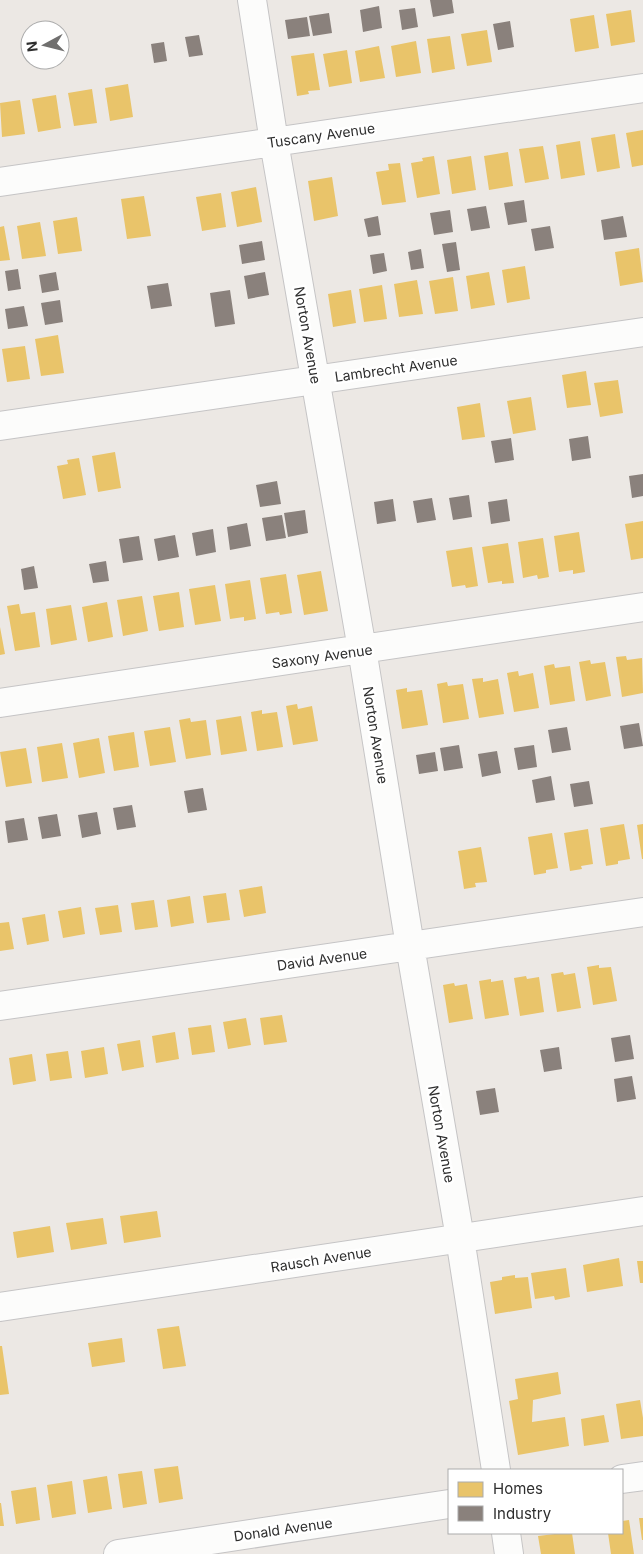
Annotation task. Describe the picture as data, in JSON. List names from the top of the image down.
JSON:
{
  "streets": {
    "street": [
      "Tuscany Avenue",
      "Norton Avenue",
      "Lambrecht Avenue",
      "Saxony Avenue",
      "David Avenue",
      "Rausch Avenue",
      "Donald Avenue"
    ]
  },
  "crossings": [
    ["Tuscany Avenue", "Norton Avenue"],
    ["Norton Avenue", "Lambrecht Avenue"],
    ["Norton Avenue", "Saxony Avenue"],
    ["Norton Avenue", "David Avenue"],
    ["Norton Avenue", "Rausch Avenue"]
  ],
  "legend": ["Homes", "Industry"],
  "north": "left"
}
